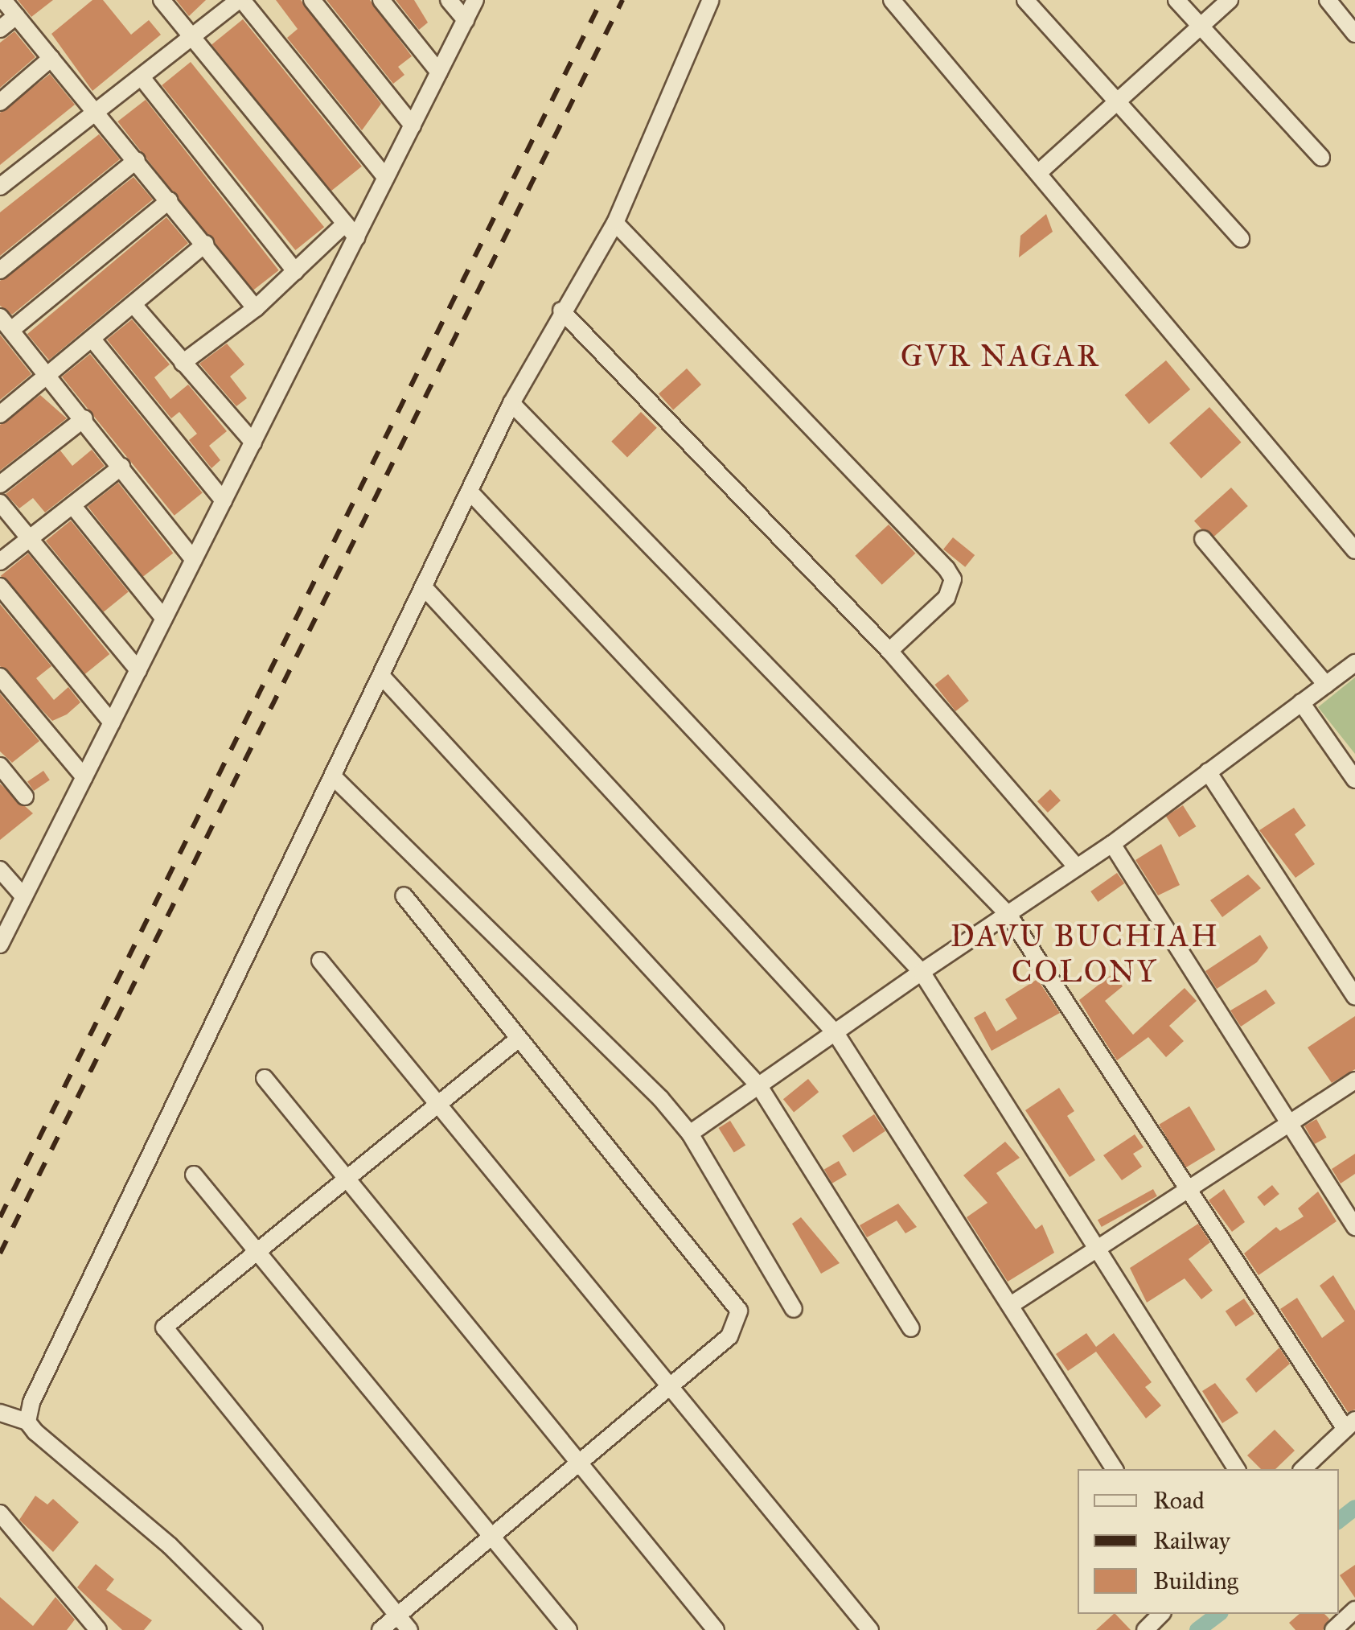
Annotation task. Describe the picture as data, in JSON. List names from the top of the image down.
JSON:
{
  "districts": ["GVR NAGAR", "DAVU BUCHIAH COLONY"],
  "legend": ["Road", "Railway", "Building"]
}
